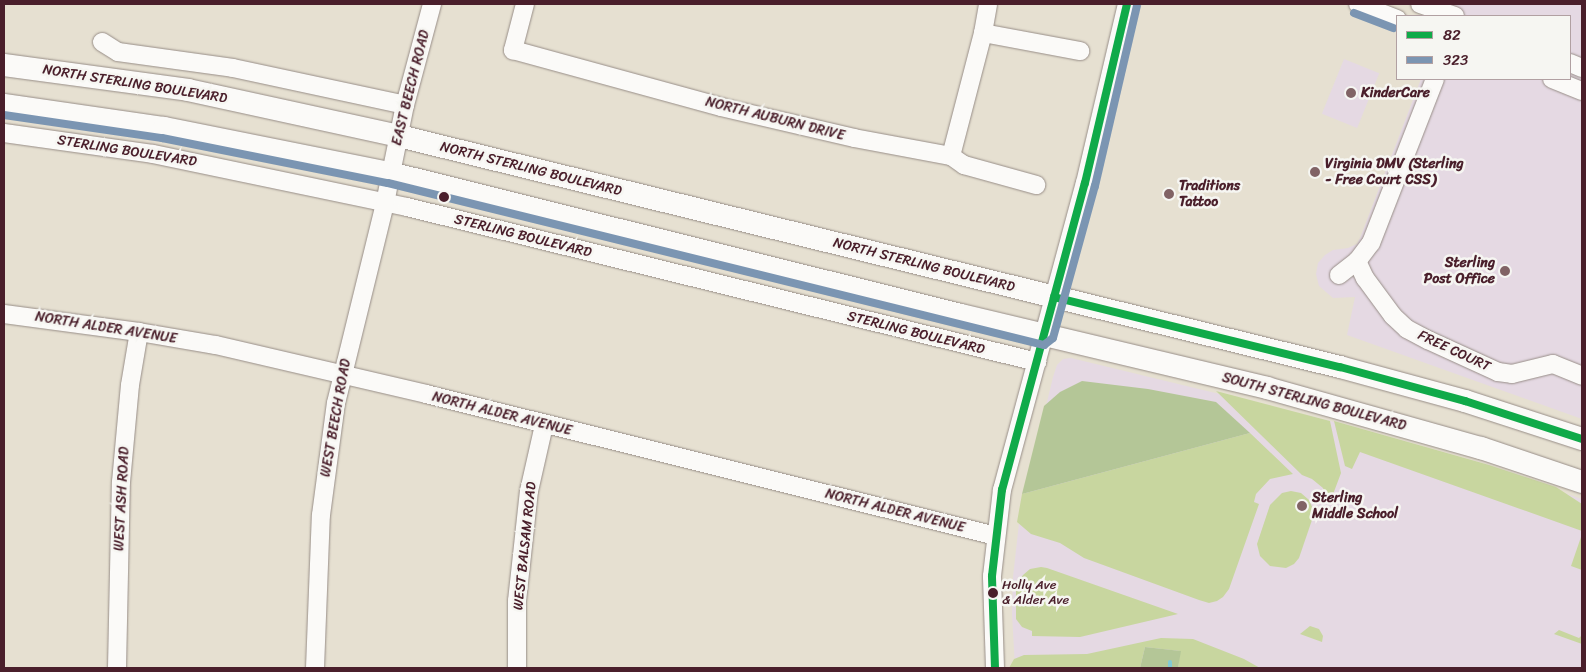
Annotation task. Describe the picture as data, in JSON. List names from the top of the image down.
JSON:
{
  "streets": {
    "main road": ["NORTH STERLING BOULEVARD", "SOUTH STERLING BOULEVARD"],
    "street": [
      "EAST BEECH ROAD",
      "NORTH AUBURN DRIVE",
      "STERLING BOULEVARD",
      "NORTH ALDER AVENUE",
      "FREE COURT",
      "WEST BEECH ROAD",
      "WEST ASH ROAD",
      "WEST BALSAM ROAD"
    ]
  },
  "crossings": [
    ["NORTH STERLING BOULEVARD", "EAST BEECH ROAD"],
    ["EAST BEECH ROAD", "WEST BEECH ROAD"],
    ["STERLING BOULEVARD", "WEST BEECH ROAD"],
    ["NORTH ALDER AVENUE", "WEST BEECH ROAD"],
    ["NORTH ALDER AVENUE", "WEST ASH ROAD"],
    ["NORTH ALDER AVENUE", "WEST BALSAM ROAD"]
  ],
  "places": [
    "KinderCare",
    "Virginia DMV (Sterling - Free Court CSS)",
    "Traditions Tattoo",
    "Sterling Post Office",
    "Sterling Middle School",
    "Holly Ave & Alder Ave"
  ],
  "lines": ["transit line 82", "transit line 323"],
  "legend": ["82", "323"]
}
